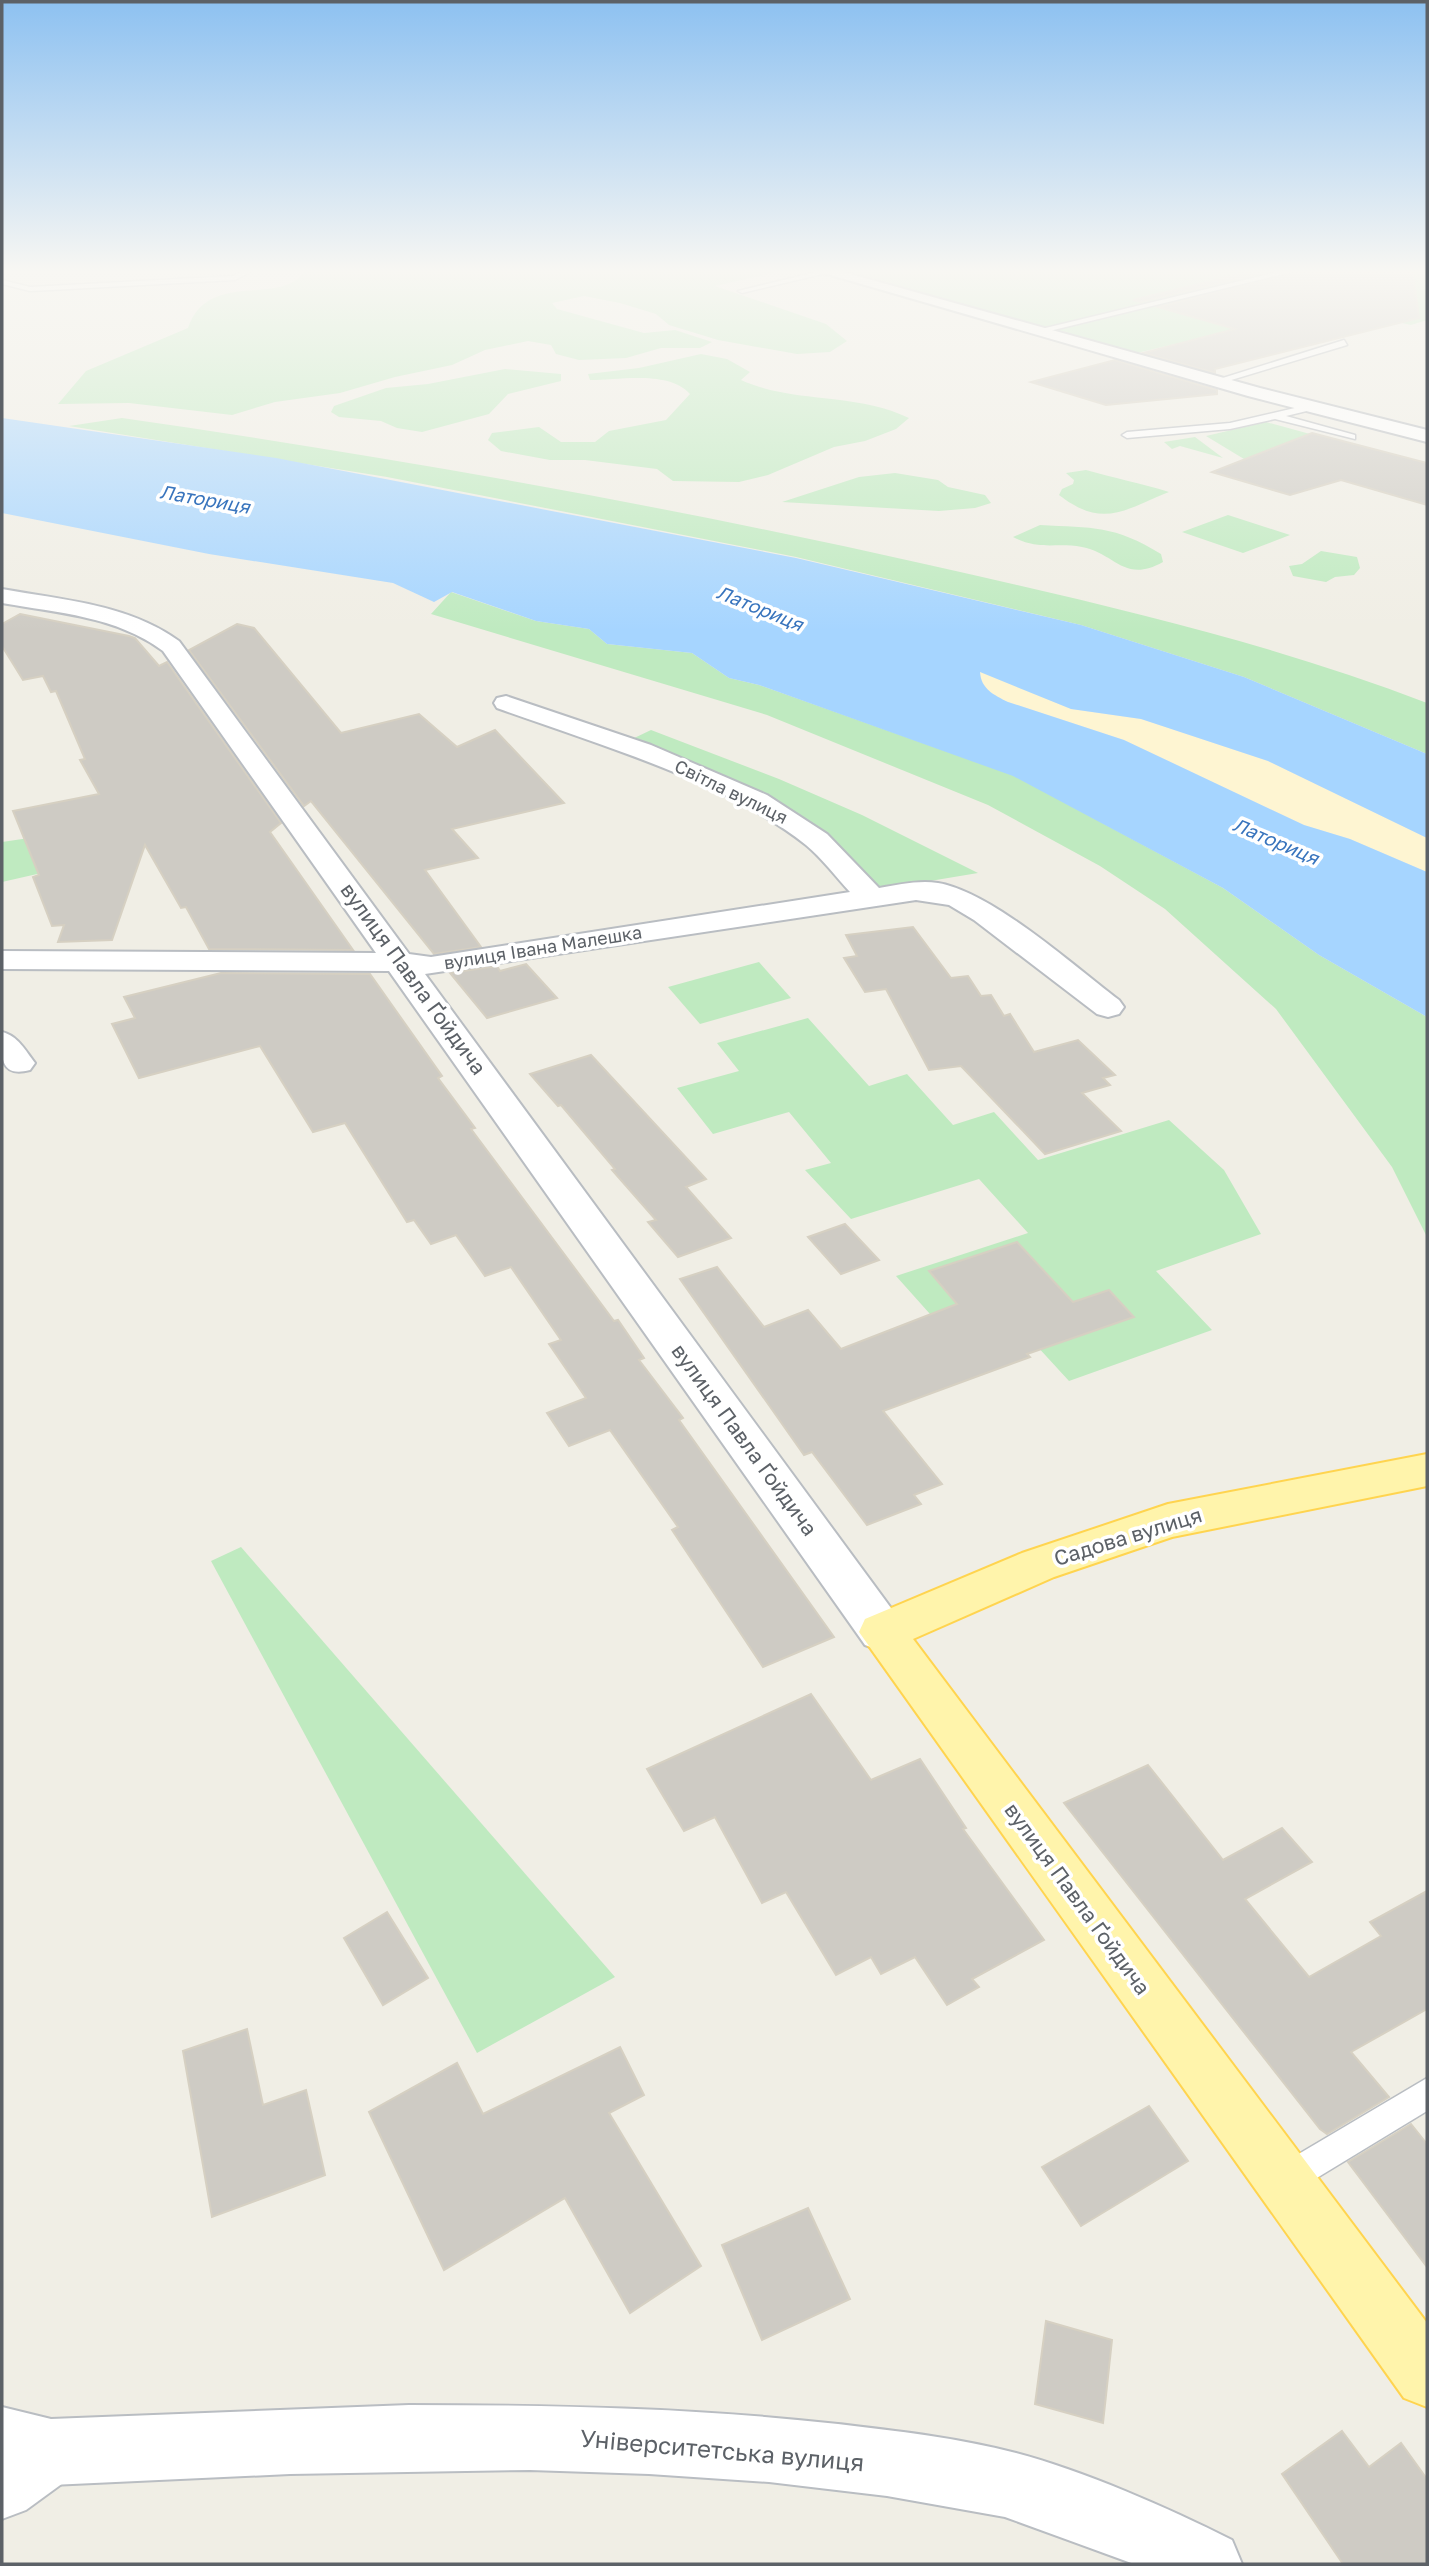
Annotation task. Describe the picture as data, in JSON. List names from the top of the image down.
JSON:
{
  "streets": {
    "main road": ["вулиця Павла Ґойдича", "Садова вулиця"],
    "street": ["Світла вулиця", "вулиця Івана Малешка", "Університетська вулиця"]
  },
  "crossings": [
    ["Світла вулиця", "вулиця Івана Малешка"],
    ["вулиця Івана Малешка", "вулиця Павла Ґойдича"],
    ["вулиця Павла Ґойдича", "Садова вулиця"]
  ],
  "water": ["Латориця"]
}
